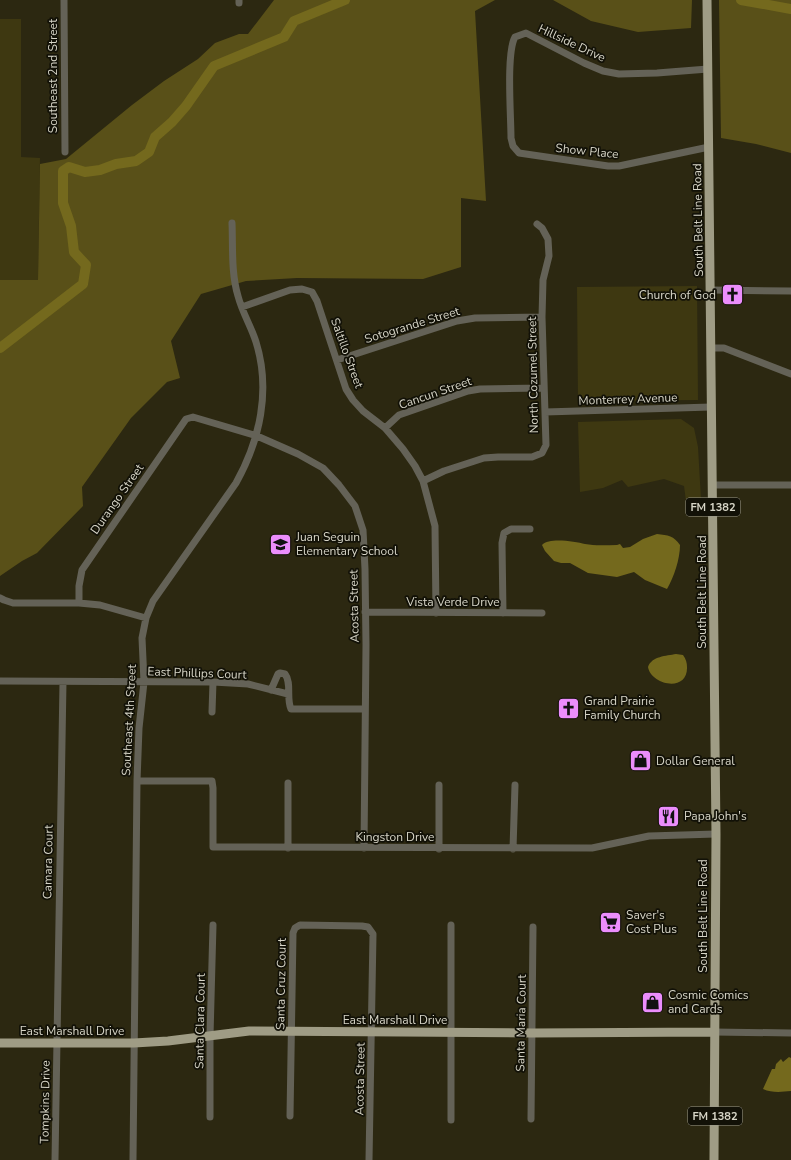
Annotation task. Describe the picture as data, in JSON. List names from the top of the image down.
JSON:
{
  "streets": {
    "main road": ["South Belt Line Road", "FM 1382", "East Marshall Drive"],
    "street": [
      "Hillside Drive",
      "Southeast 2nd Street",
      "Show Place",
      "Sotogrande Street",
      "Saltillo Street",
      "North Cozumel Street",
      "Cancun Street",
      "Monterrey Avenue",
      "Durango Street",
      "Vista Verde Drive",
      "Acosta Street",
      "East Phillips Court",
      "Southeast 4th Street",
      "Kingston Drive",
      "Camara Court",
      "Santa Cruz Court",
      "Santa Clara Court",
      "Santa Maria Court",
      "Tompkins Drive"
    ]
  },
  "crossings": [
    ["Hillside Drive", "Show Place"],
    ["Hillside Drive", "South Belt Line Road"],
    ["Show Place", "South Belt Line Road"],
    ["South Belt Line Road", "Monterrey Avenue"],
    ["South Belt Line Road", "Kingston Drive"],
    ["South Belt Line Road", "East Marshall Drive"],
    ["Sotogrande Street", "Saltillo Street"],
    ["Sotogrande Street", "North Cozumel Street"],
    ["Saltillo Street", "North Cozumel Street"],
    ["Saltillo Street", "Cancun Street"],
    ["Saltillo Street", "Vista Verde Drive"],
    ["Saltillo Street", "Southeast 4th Street"],
    ["North Cozumel Street", "Cancun Street"],
    ["North Cozumel Street", "Monterrey Avenue"],
    ["Durango Street", "Acosta Street"],
    ["Vista Verde Drive", "Acosta Street"],
    ["Acosta Street", "Southeast 4th Street"],
    ["Acosta Street", "Kingston Drive"],
    ["Acosta Street", "Santa Cruz Court"],
    ["Acosta Street", "East Marshall Drive"],
    ["East Phillips Court", "Southeast 4th Street"],
    ["East Phillips Court", "Camara Court"],
    ["Southeast 4th Street", "Kingston Drive"],
    ["Southeast 4th Street", "East Marshall Drive"],
    ["Camara Court", "East Marshall Drive"],
    ["Camara Court", "Tompkins Drive"],
    ["Santa Cruz Court", "East Marshall Drive"],
    ["East Marshall Drive", "Santa Clara Court"],
    ["East Marshall Drive", "Santa Maria Court"],
    ["East Marshall Drive", "Tompkins Drive"]
  ],
  "places": {
    "church": ["Church of God", "Grand Prairie Family Church"],
    "school or university": ["Juan Seguin Elementary School"],
    "shop": ["Dollar General", "Cosmic Comics and Cards"],
    "restaurant": ["Papa John's"],
    "supermarket": ["Saver's Cost Plus"]
  }
}
